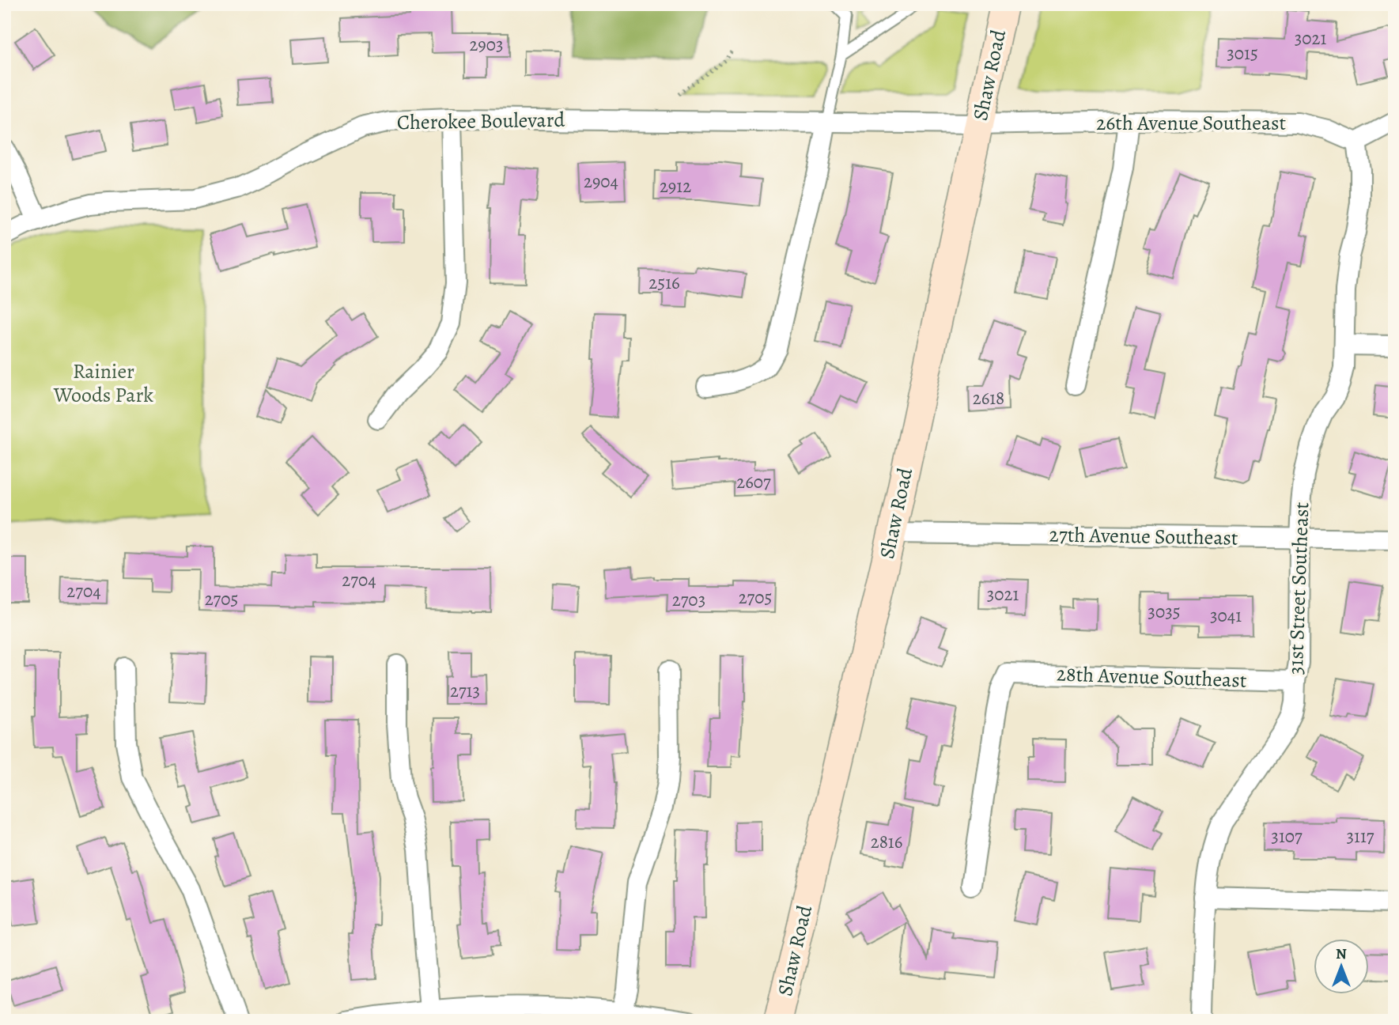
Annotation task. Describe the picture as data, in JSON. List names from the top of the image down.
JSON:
{
  "streets": {
    "main road": ["Shaw Road"],
    "street": [
      "Cherokee Boulevard",
      "26th Avenue Southeast",
      "27th Avenue Southeast",
      "31st Street Southeast",
      "28th Avenue Southeast"
    ]
  },
  "crossings": [
    ["Shaw Road", "Cherokee Boulevard"],
    ["Shaw Road", "26th Avenue Southeast"],
    ["Shaw Road", "27th Avenue Southeast"],
    ["Cherokee Boulevard", "26th Avenue Southeast"],
    ["26th Avenue Southeast", "31st Street Southeast"],
    ["27th Avenue Southeast", "31st Street Southeast"],
    ["31st Street Southeast", "28th Avenue Southeast"]
  ],
  "parks": ["Rainier Woods Park"],
  "house_numbers": [
    "3021",
    "2903",
    "3015",
    "2904",
    "2912",
    "2516",
    "2618",
    "2607",
    "2704",
    "2704",
    "3021",
    "2705",
    "2705",
    "2703",
    "3035",
    "3041",
    "2713",
    "3107",
    "3117",
    "2816"
  ],
  "north": "top"
}
